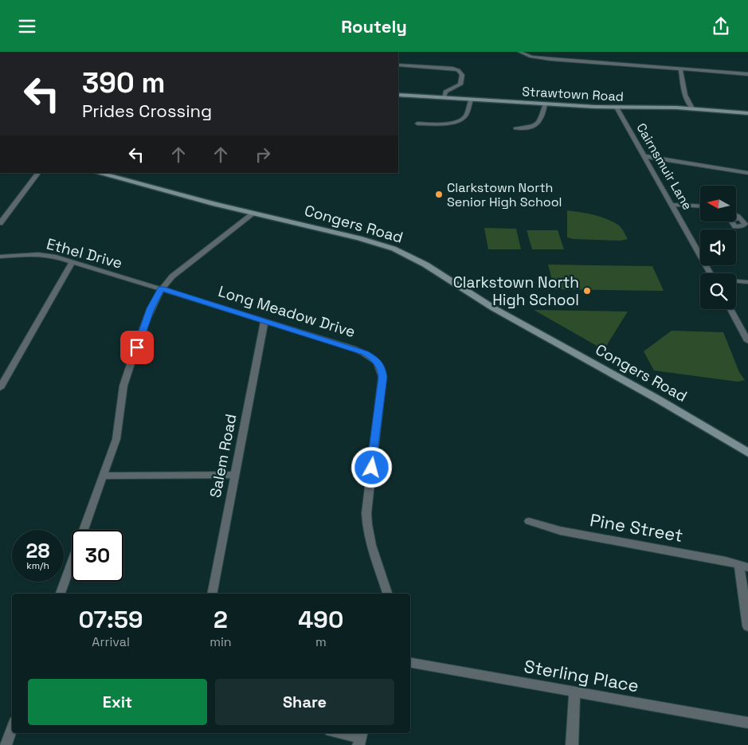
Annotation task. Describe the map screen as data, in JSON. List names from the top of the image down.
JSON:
{
  "streets": {
    "street": [
      "Strawtown Road",
      "Cairnsmuir Lane",
      "Congers Road",
      "Ethel Drive",
      "Long Meadow Drive",
      "Salem Road",
      "Pine Street",
      "Sterling Place"
    ]
  },
  "crossings": [
    ["Strawtown Road", "Cairnsmuir Lane"],
    ["Ethel Drive", "Long Meadow Drive"],
    ["Long Meadow Drive", "Salem Road"]
  ],
  "places": ["Clarkstown North Senior High School", "Clarkstown North High School"],
  "north": "left",
  "page": {
    "header": "Routely",
    "turn": ["390 m", "Prides Crossing"],
    "speed": "28 km/h",
    "limit": "30",
    "eta": [
      "07:59",
      "Arrival",
      "2",
      "min",
      "490",
      "m"
    ],
    "buttons": ["Exit", "Share"]
  }
}
